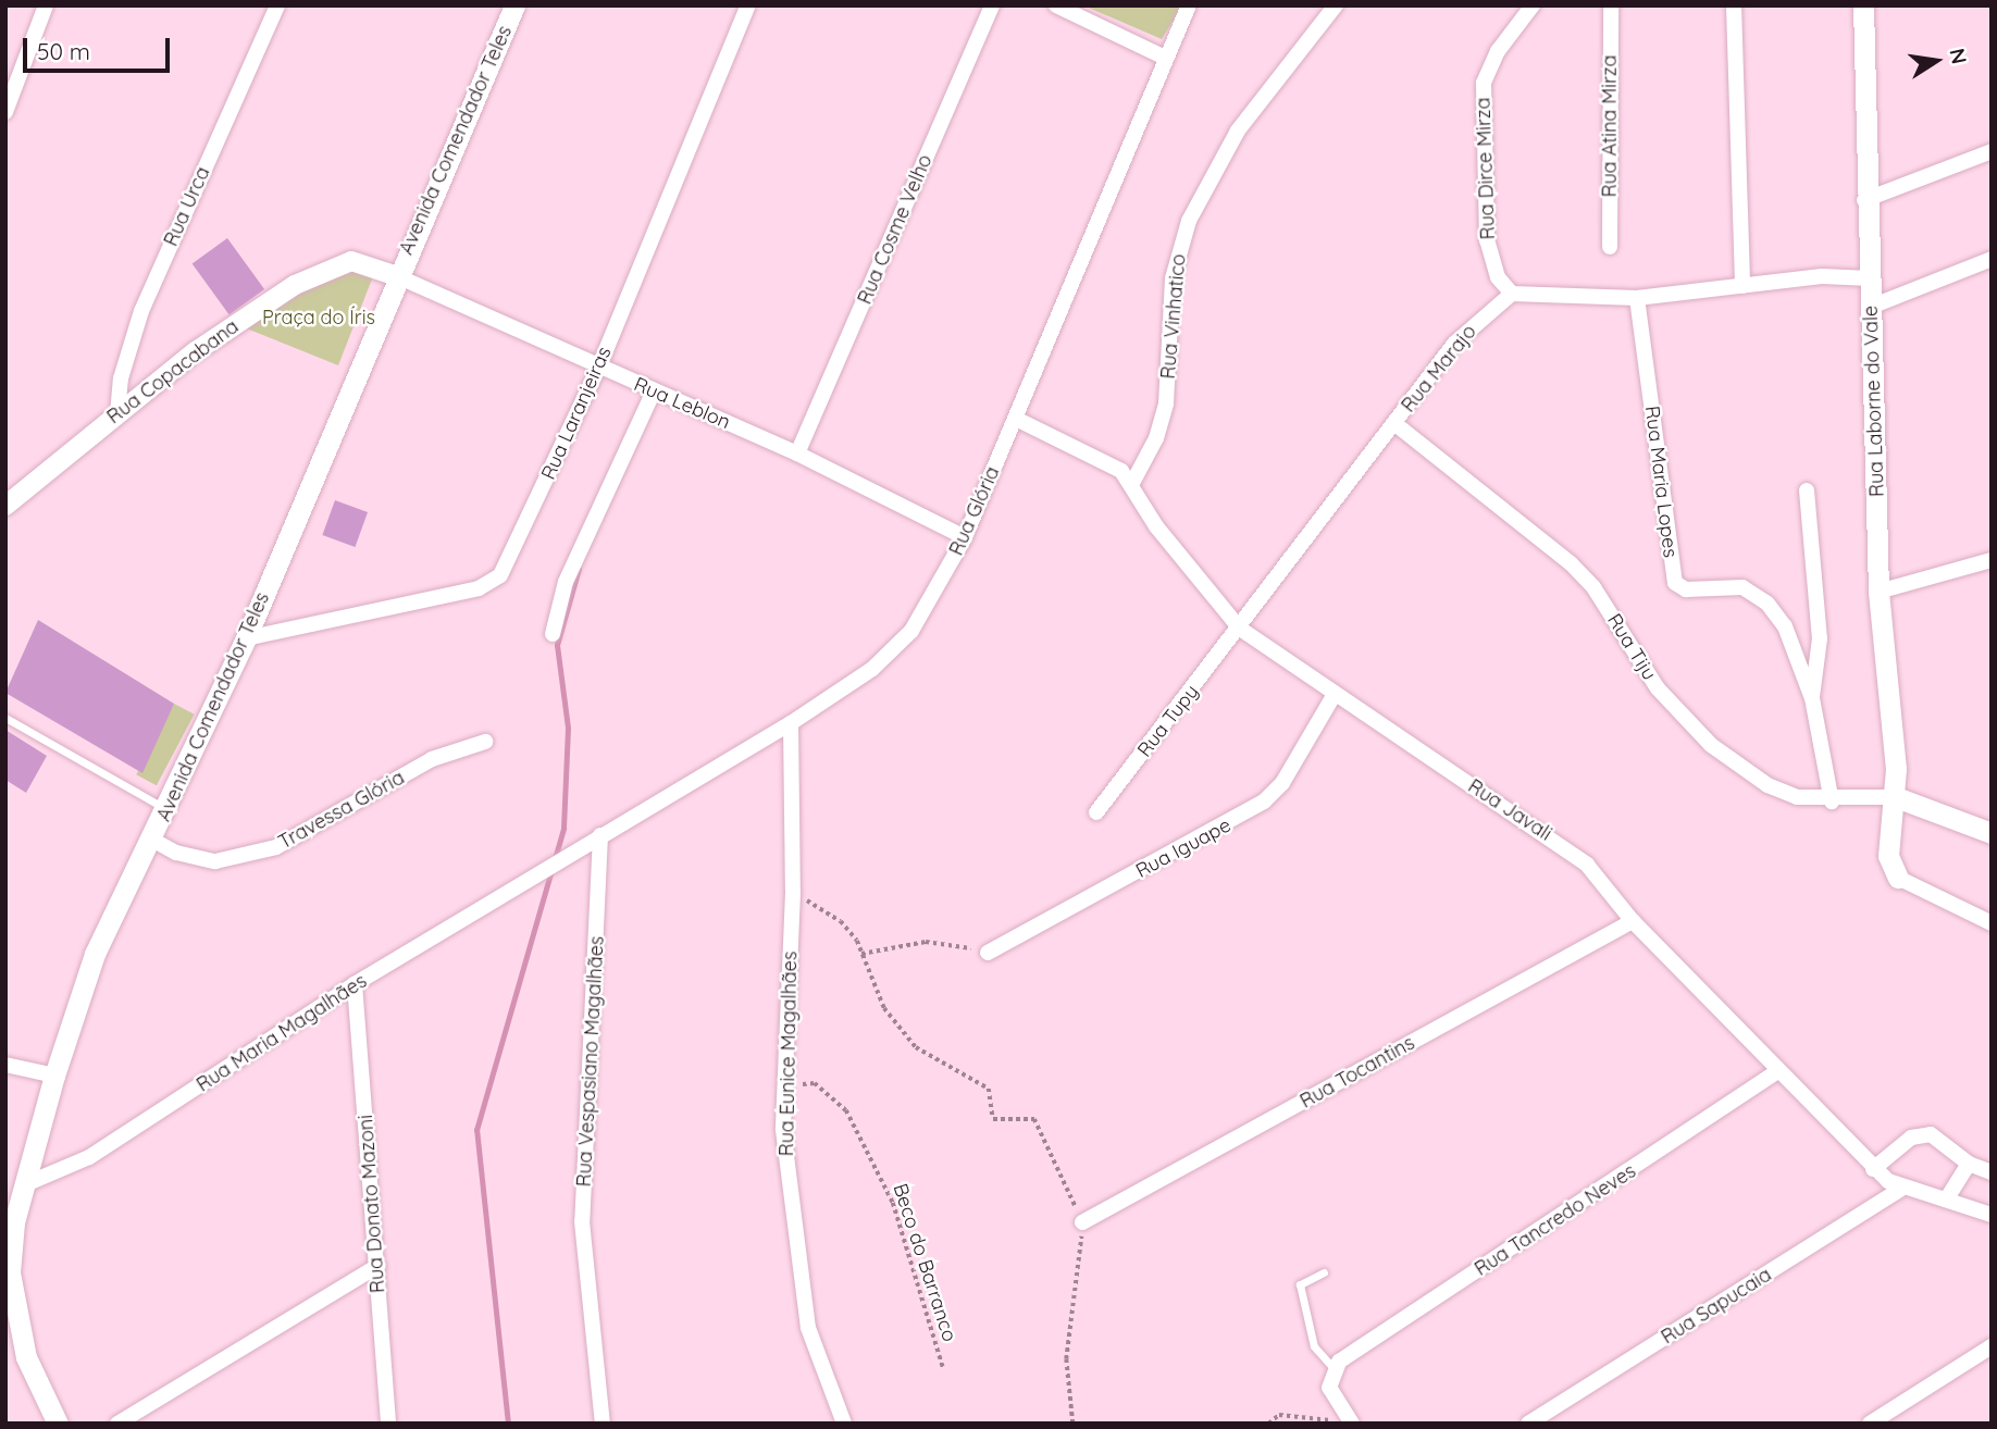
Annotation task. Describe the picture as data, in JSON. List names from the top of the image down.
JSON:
{
  "streets": {
    "main road": ["Avenida Comendador Teles", "Rua Laborne do Vale"],
    "street": [
      "Rua Atina Mirza",
      "Rua Dirce Mirza",
      "Rua Urca",
      "Rua Cosme Velho",
      "Rua Vinhatico",
      "Rua Marajo",
      "Rua Copacabana",
      "Rua Leblon",
      "Rua Laranjeiras",
      "Rua Maria Lopes",
      "Rua Glória",
      "Rua Tiju",
      "Rua Tupy",
      "Travessa Glória",
      "Rua Javali",
      "Rua Iguape",
      "Rua Maria Magalhães",
      "Rua Eunice Magalhães",
      "Rua Vespasiano Magalhães",
      "Rua Tocantins",
      "Rua Donato Mazoni",
      "Rua Tancredo Neves",
      "Rua Sapucaia"
    ],
    "path": ["Beco do Barranco"]
  },
  "crossings": [
    ["Avenida Comendador Teles", "Rua Copacabana"],
    ["Avenida Comendador Teles", "Rua Leblon"],
    ["Avenida Comendador Teles", "Rua Laranjeiras"],
    ["Avenida Comendador Teles", "Travessa Glória"],
    ["Avenida Comendador Teles", "Rua Maria Magalhães"],
    ["Rua Dirce Mirza", "Rua Marajo"],
    ["Rua Urca", "Rua Copacabana"],
    ["Rua Cosme Velho", "Rua Leblon"],
    ["Rua Vinhatico", "Rua Javali"],
    ["Rua Marajo", "Rua Tiju"],
    ["Rua Marajo", "Rua Tupy"],
    ["Rua Marajo", "Rua Javali"],
    ["Rua Copacabana", "Rua Leblon"],
    ["Rua Laborne do Vale", "Rua Tiju"],
    ["Rua Leblon", "Rua Laranjeiras"],
    ["Rua Leblon", "Rua Glória"],
    ["Rua Maria Lopes", "Rua Tiju"],
    ["Rua Glória", "Rua Javali"],
    ["Rua Glória", "Rua Maria Magalhães"],
    ["Rua Glória", "Rua Eunice Magalhães"],
    ["Rua Glória", "Rua Vespasiano Magalhães"],
    ["Rua Tupy", "Rua Javali"],
    ["Rua Javali", "Rua Iguape"],
    ["Rua Javali", "Rua Tocantins"],
    ["Rua Javali", "Rua Tancredo Neves"],
    ["Rua Javali", "Rua Sapucaia"],
    ["Rua Maria Magalhães", "Rua Donato Mazoni"],
    ["Rua Eunice Magalhães", "Beco do Barranco"]
  ],
  "parks": ["Praça do Íris"],
  "scale_bar": "50 m",
  "north": "right"
}
